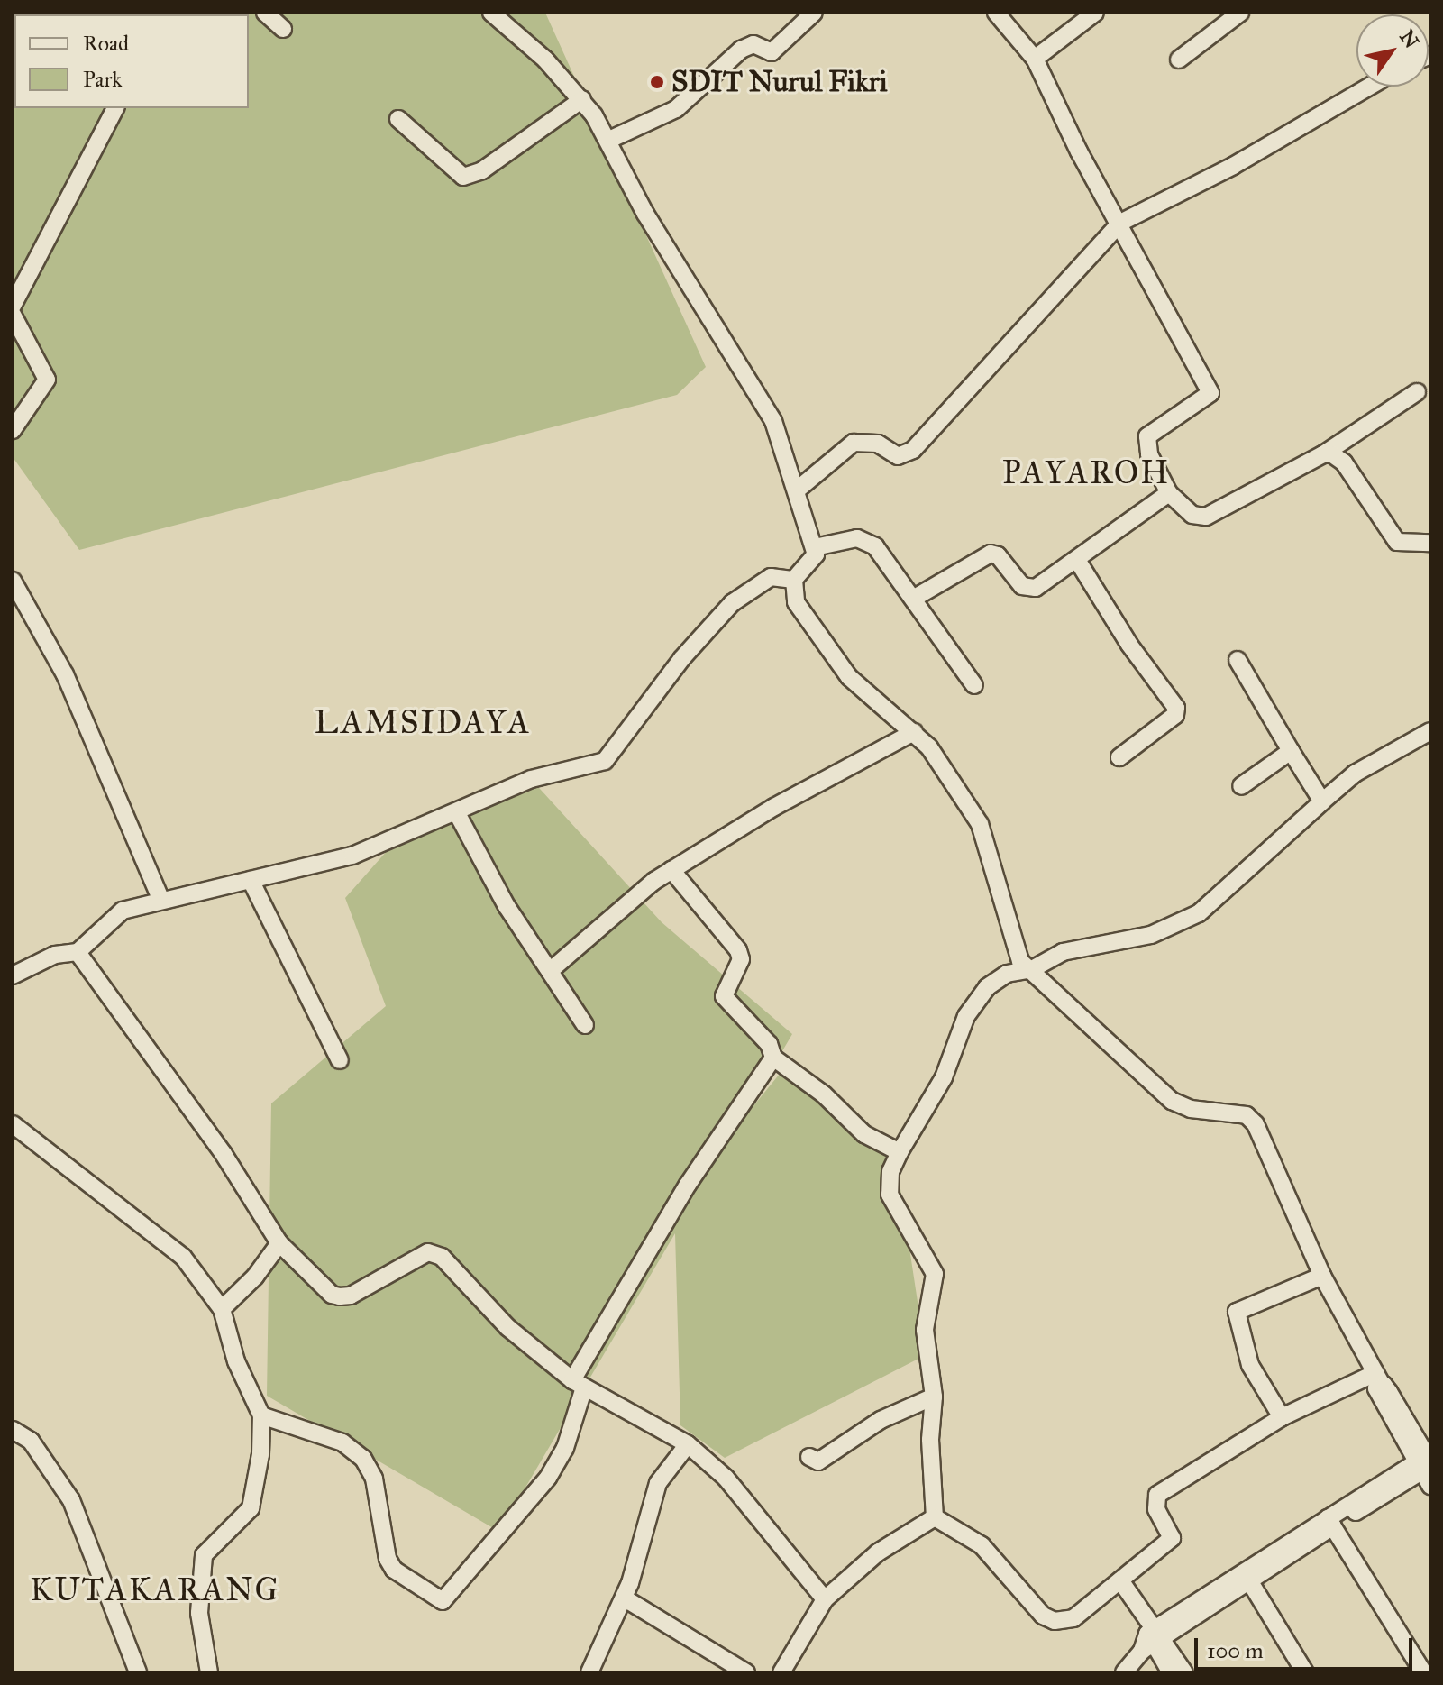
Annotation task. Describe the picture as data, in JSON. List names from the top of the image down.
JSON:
{
  "districts": ["PAYAROH", "LAMSIDAYA", "KUTAKARANG"],
  "places": ["SDIT Nurul Fikri"],
  "legend": ["Road", "Park"],
  "scale_bar": "100 m",
  "north": "top right"
}
